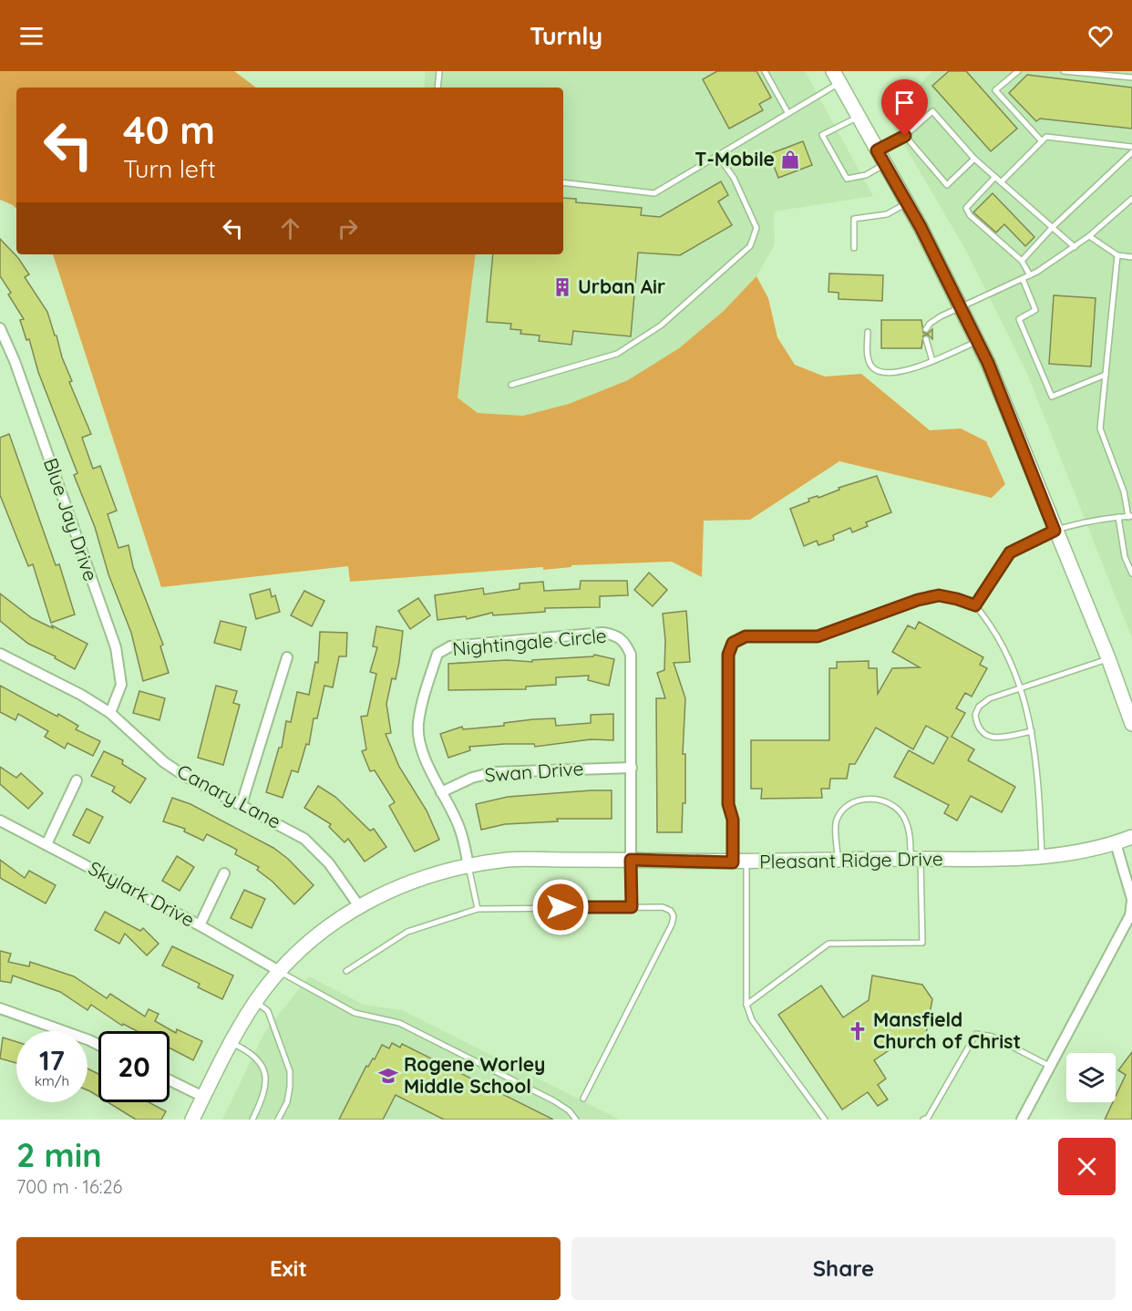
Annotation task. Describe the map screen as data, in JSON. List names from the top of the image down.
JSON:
{
  "streets": {
    "street": [
      "Blue Jay Drive",
      "Nightingale Circle",
      "Swan Drive",
      "Canary Lane",
      "Pleasant Ridge Drive",
      "Skylark Drive"
    ]
  },
  "crossings": [
    ["Blue Jay Drive", "Canary Lane"],
    ["Nightingale Circle", "Swan Drive"],
    ["Nightingale Circle", "Pleasant Ridge Drive"],
    ["Canary Lane", "Pleasant Ridge Drive"],
    ["Pleasant Ridge Drive", "Skylark Drive"]
  ],
  "places": {
    "shop": ["T-Mobile"],
    "building": ["Urban Air"],
    "church": ["Mansfield Church of Christ"],
    "school or university": ["Rogene Worley Middle School"]
  },
  "page": {
    "header": "Turnly",
    "turn": ["40 m", "Turn left"],
    "speed": "17 km/h",
    "limit": "20",
    "heading": ["2 min", "700 m · 16:26"],
    "buttons": ["Exit", "Share"]
  }
}
